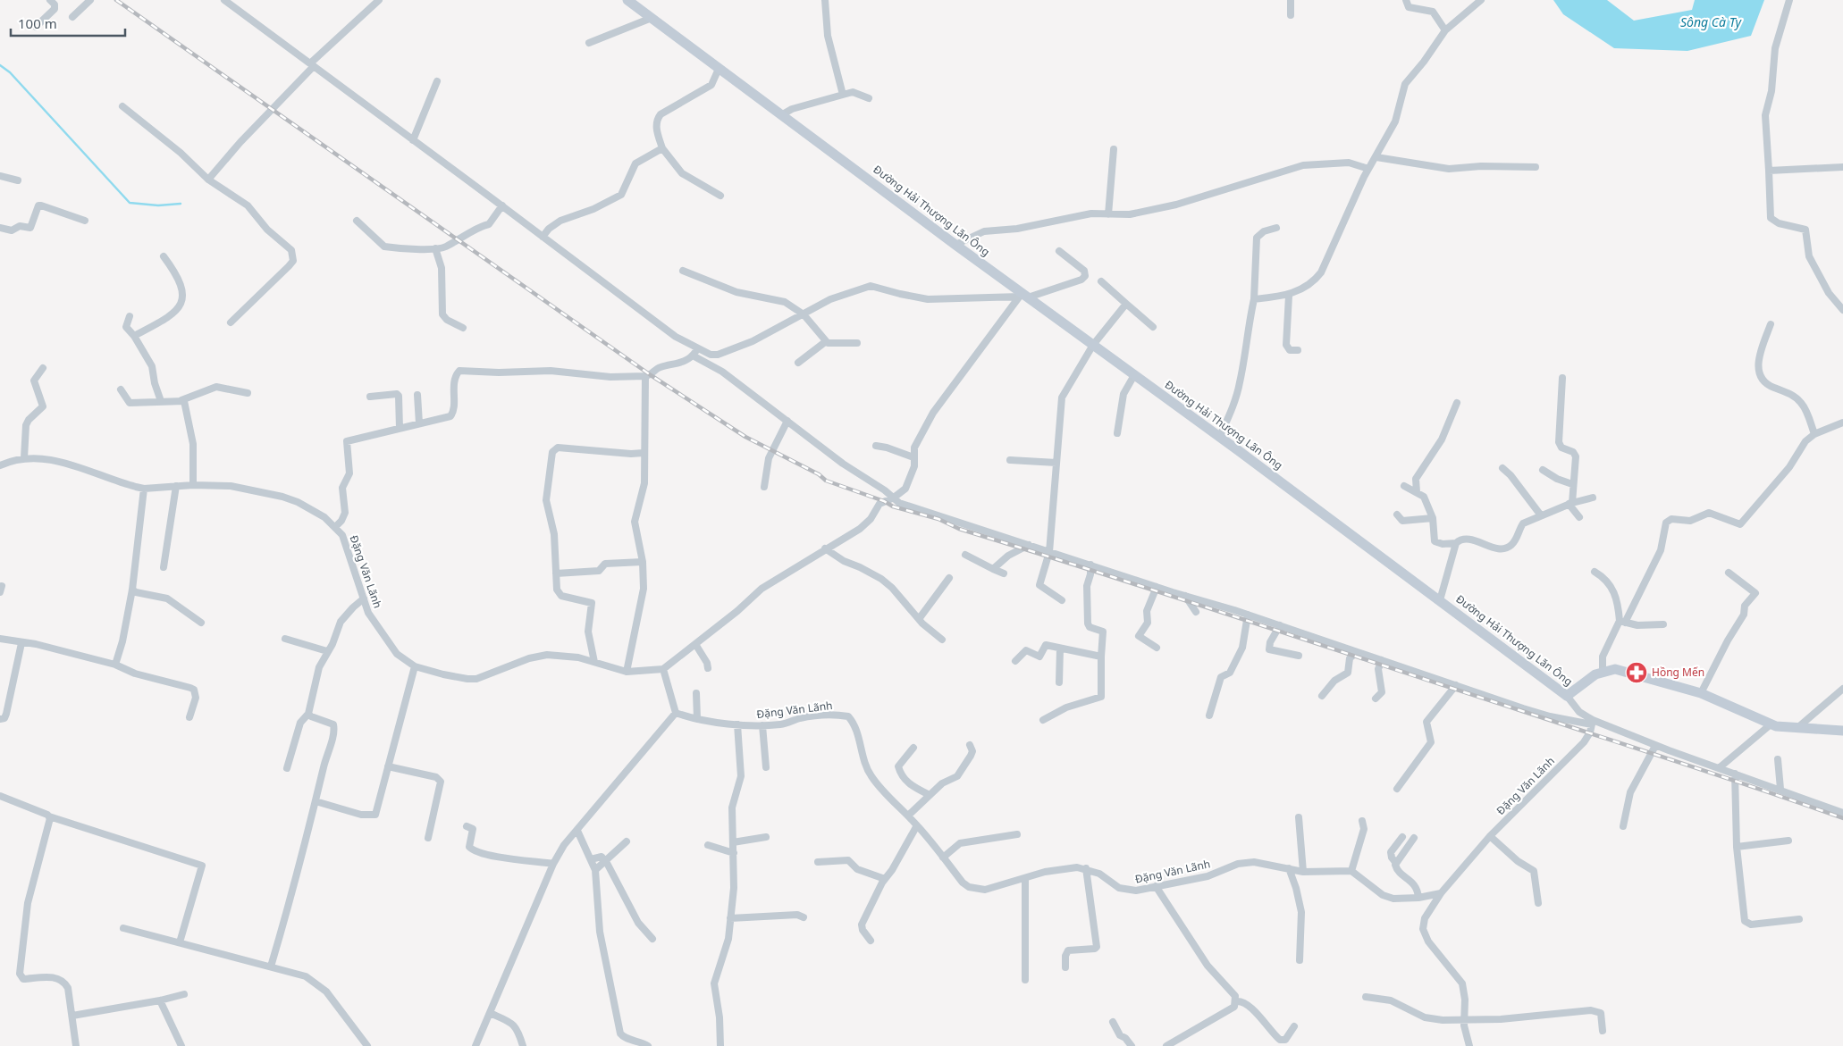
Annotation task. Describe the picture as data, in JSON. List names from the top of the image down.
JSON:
{
  "streets": {
    "street": ["Đường Hải Thượng Lãn Ông", "Đặng Văn Lãnh"]
  },
  "water": ["Sông Cà Ty"],
  "places": {
    "pharmacy": ["Hồng Mến"]
  },
  "scale_bar": "100 m"
}
